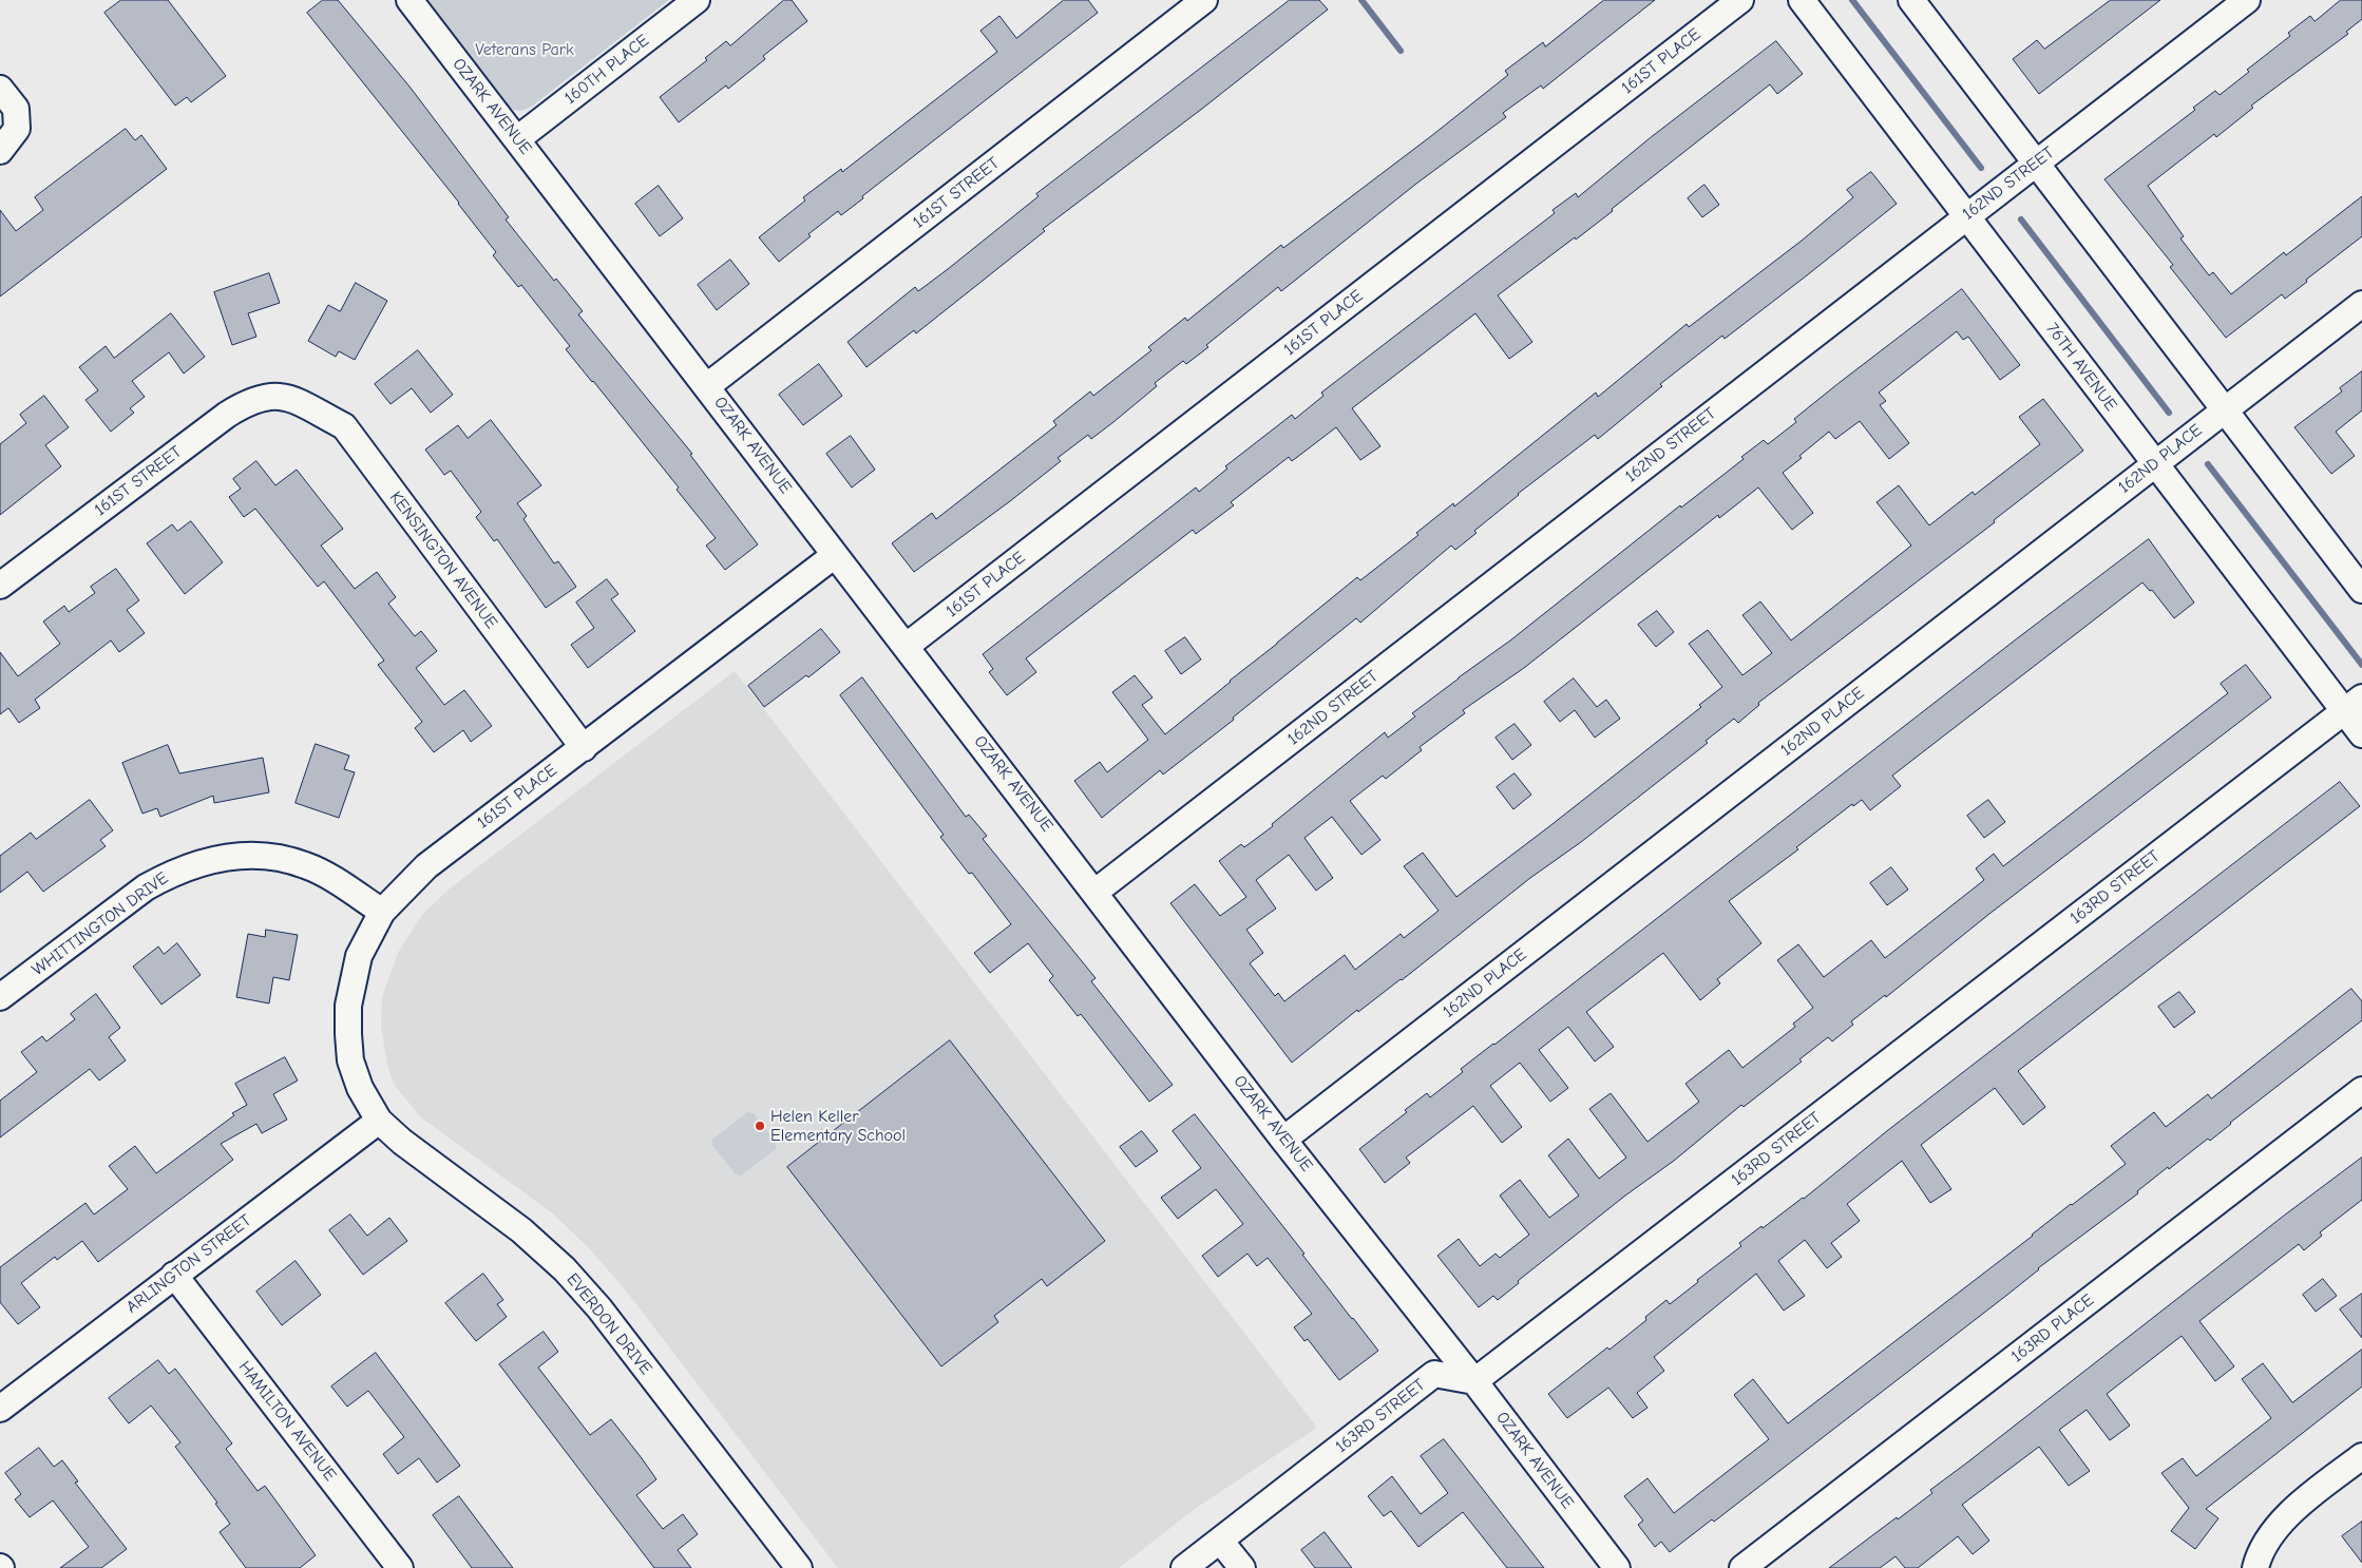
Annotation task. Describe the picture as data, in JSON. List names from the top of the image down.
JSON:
{
  "streets": {
    "street": [
      "161ST PLACE",
      "160TH PLACE",
      "OZARK AVENUE",
      "162ND STREET",
      "161ST STREET",
      "76TH AVENUE",
      "162ND PLACE",
      "KENSINGTON AVENUE",
      "163RD STREET",
      "WHITTINGTON DRIVE",
      "ARLINGTON STREET",
      "EVERDON DRIVE",
      "163RD PLACE",
      "HAMILTON AVENUE"
    ]
  },
  "crossings": [
    ["161ST PLACE", "OZARK AVENUE"],
    ["161ST PLACE", "KENSINGTON AVENUE"],
    ["161ST PLACE", "WHITTINGTON DRIVE"],
    ["161ST PLACE", "ARLINGTON STREET"],
    ["161ST PLACE", "EVERDON DRIVE"],
    ["160TH PLACE", "OZARK AVENUE"],
    ["OZARK AVENUE", "162ND STREET"],
    ["OZARK AVENUE", "161ST STREET"],
    ["OZARK AVENUE", "162ND PLACE"],
    ["OZARK AVENUE", "163RD STREET"],
    ["162ND STREET", "76TH AVENUE"],
    ["161ST STREET", "KENSINGTON AVENUE"],
    ["76TH AVENUE", "162ND PLACE"],
    ["76TH AVENUE", "163RD STREET"],
    ["ARLINGTON STREET", "EVERDON DRIVE"],
    ["ARLINGTON STREET", "HAMILTON AVENUE"]
  ],
  "parks": ["Veterans Park"],
  "places": ["Helen Keller Elementary School"]
}
